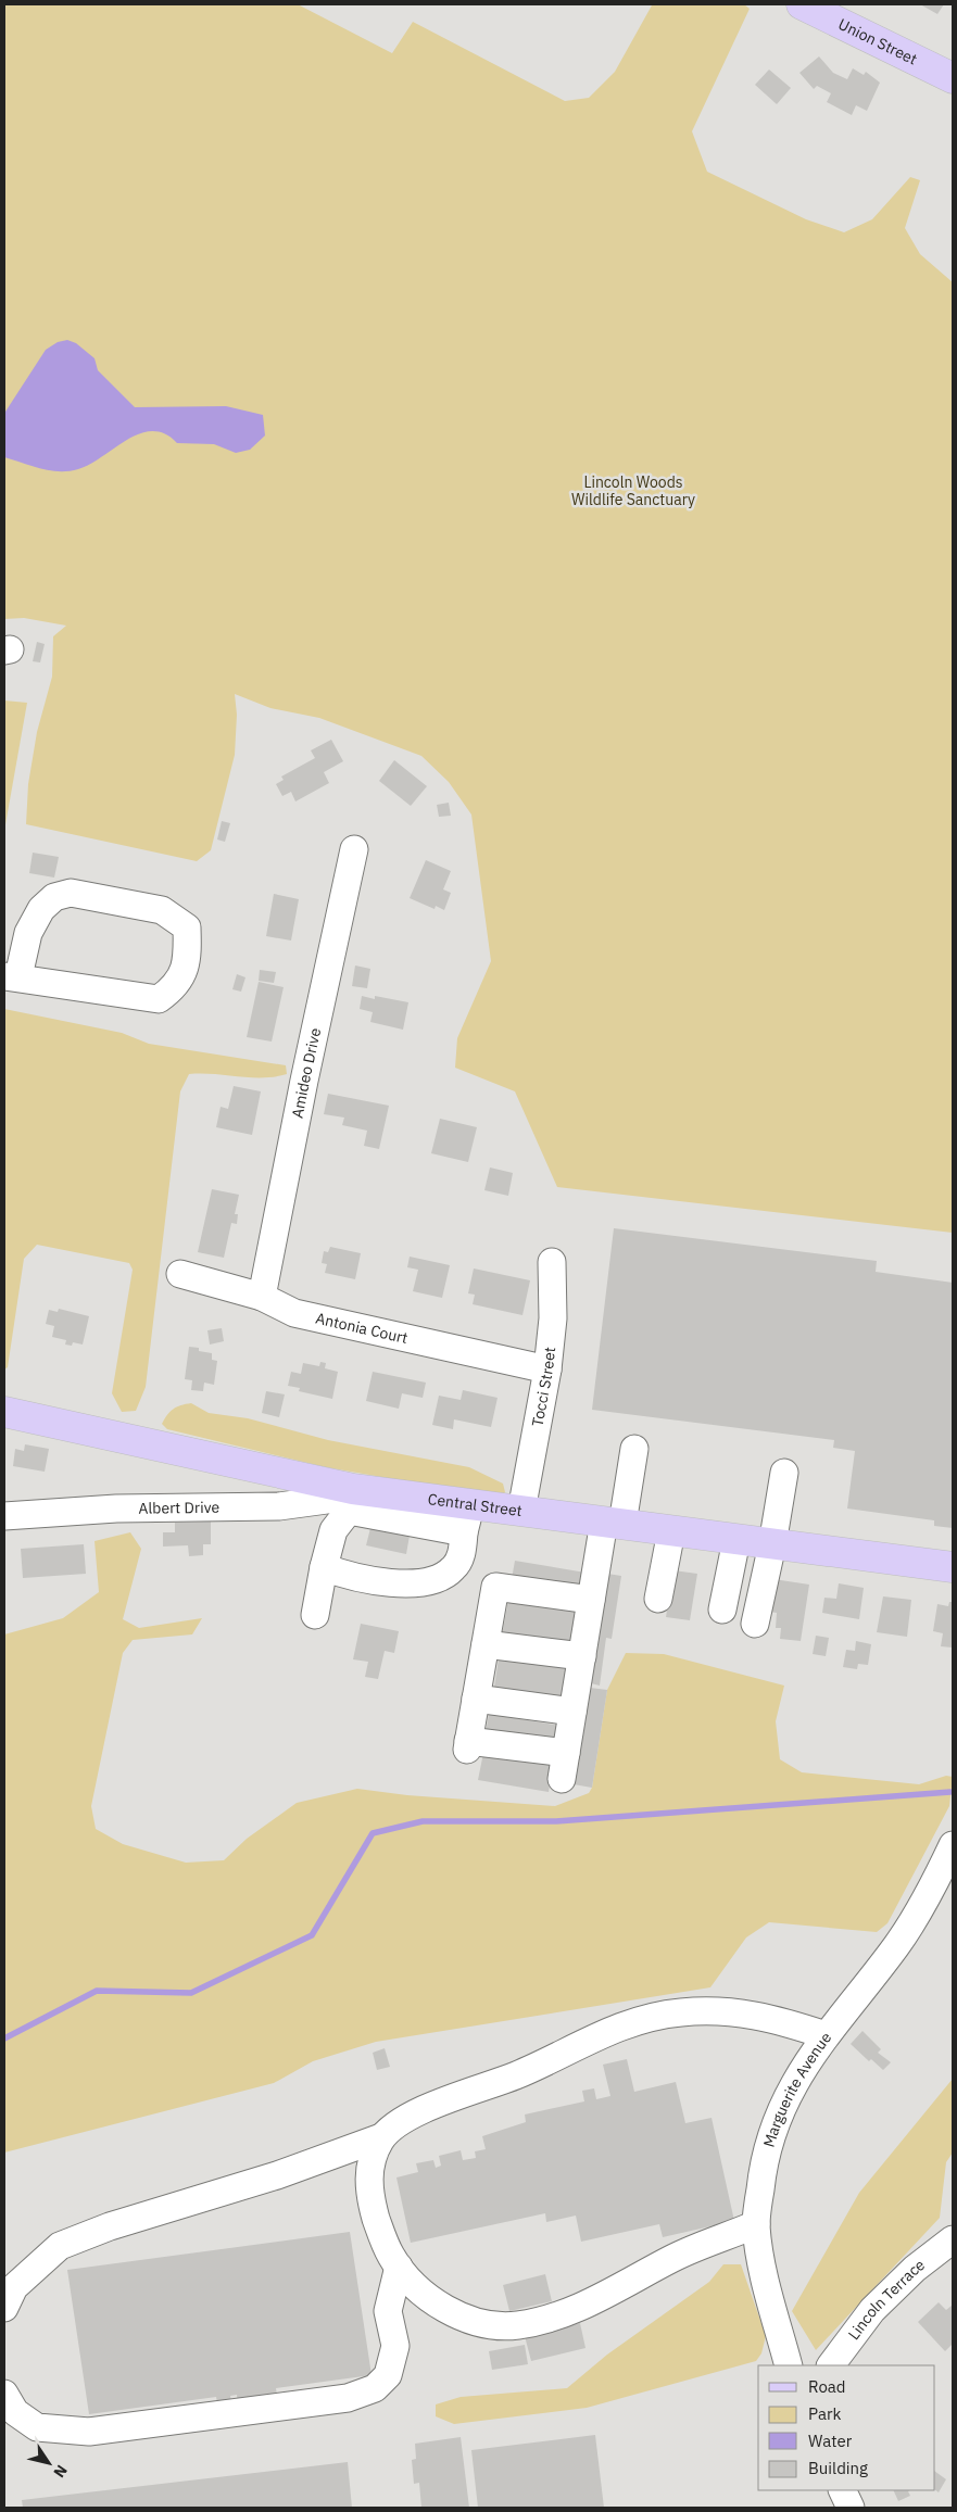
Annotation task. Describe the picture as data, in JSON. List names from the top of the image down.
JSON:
{
  "streets": {
    "main road": ["Union Street", "Central Street"],
    "street": [
      "Amideo Drive",
      "Antonia Court",
      "Tocci Street",
      "Albert Drive",
      "Marguerite Avenue",
      "Lincoln Terrace"
    ]
  },
  "crossings": [
    ["Amideo Drive", "Antonia Court"],
    ["Antonia Court", "Tocci Street"],
    ["Tocci Street", "Central Street"],
    ["Central Street", "Albert Drive"]
  ],
  "parks": ["Lincoln Woods Wildlife Sanctuary"],
  "legend": [
    "Road",
    "Park",
    "Water",
    "Building"
  ],
  "north": "bottom right"
}
